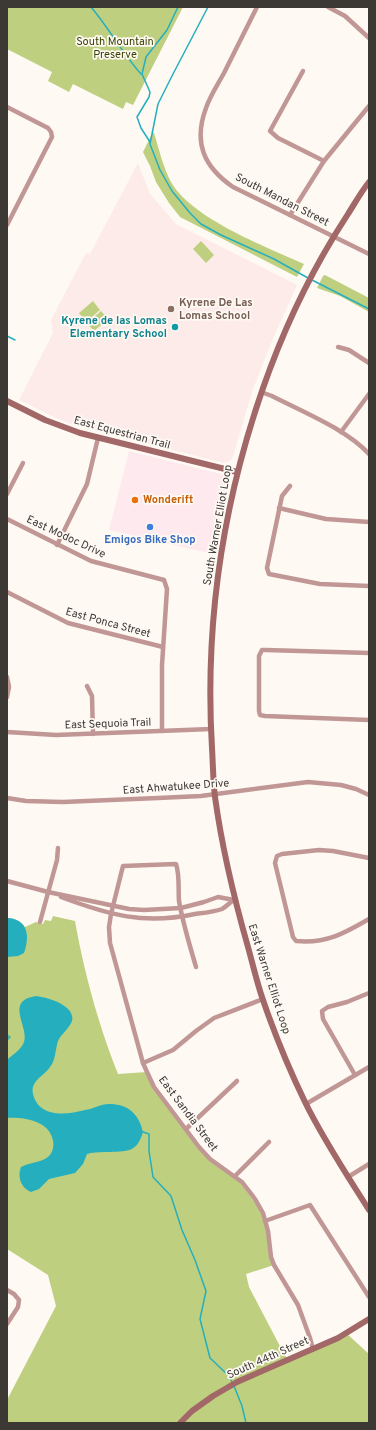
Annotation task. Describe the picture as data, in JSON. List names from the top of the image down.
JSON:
{
  "streets": {
    "main road": [
      "East Equestrian Trail",
      "South Warner Elliot Loop",
      "East Warner Elliot Loop",
      "South 44th Street"
    ],
    "street": [
      "South Mandan Street",
      "East Modoc Drive",
      "East Ponca Street",
      "East Sequoia Trail",
      "East Ahwatukee Drive",
      "East Sandia Street"
    ]
  },
  "crossings": [
    ["South Mandan Street", "South Warner Elliot Loop"],
    ["East Equestrian Trail", "South Warner Elliot Loop"],
    ["South Warner Elliot Loop", "East Sequoia Trail"],
    ["South Warner Elliot Loop", "East Ahwatukee Drive"],
    ["South Warner Elliot Loop", "East Warner Elliot Loop"],
    ["East Modoc Drive", "East Ponca Street"],
    ["East Sandia Street", "South 44th Street"]
  ],
  "parks": ["South Mountain Preserve"],
  "places": [
    "Kyrene De Las Lomas School",
    "Kyrene de las Lomas Elementary School",
    "Wonderift",
    "Emigos Bike Shop"
  ]
}
